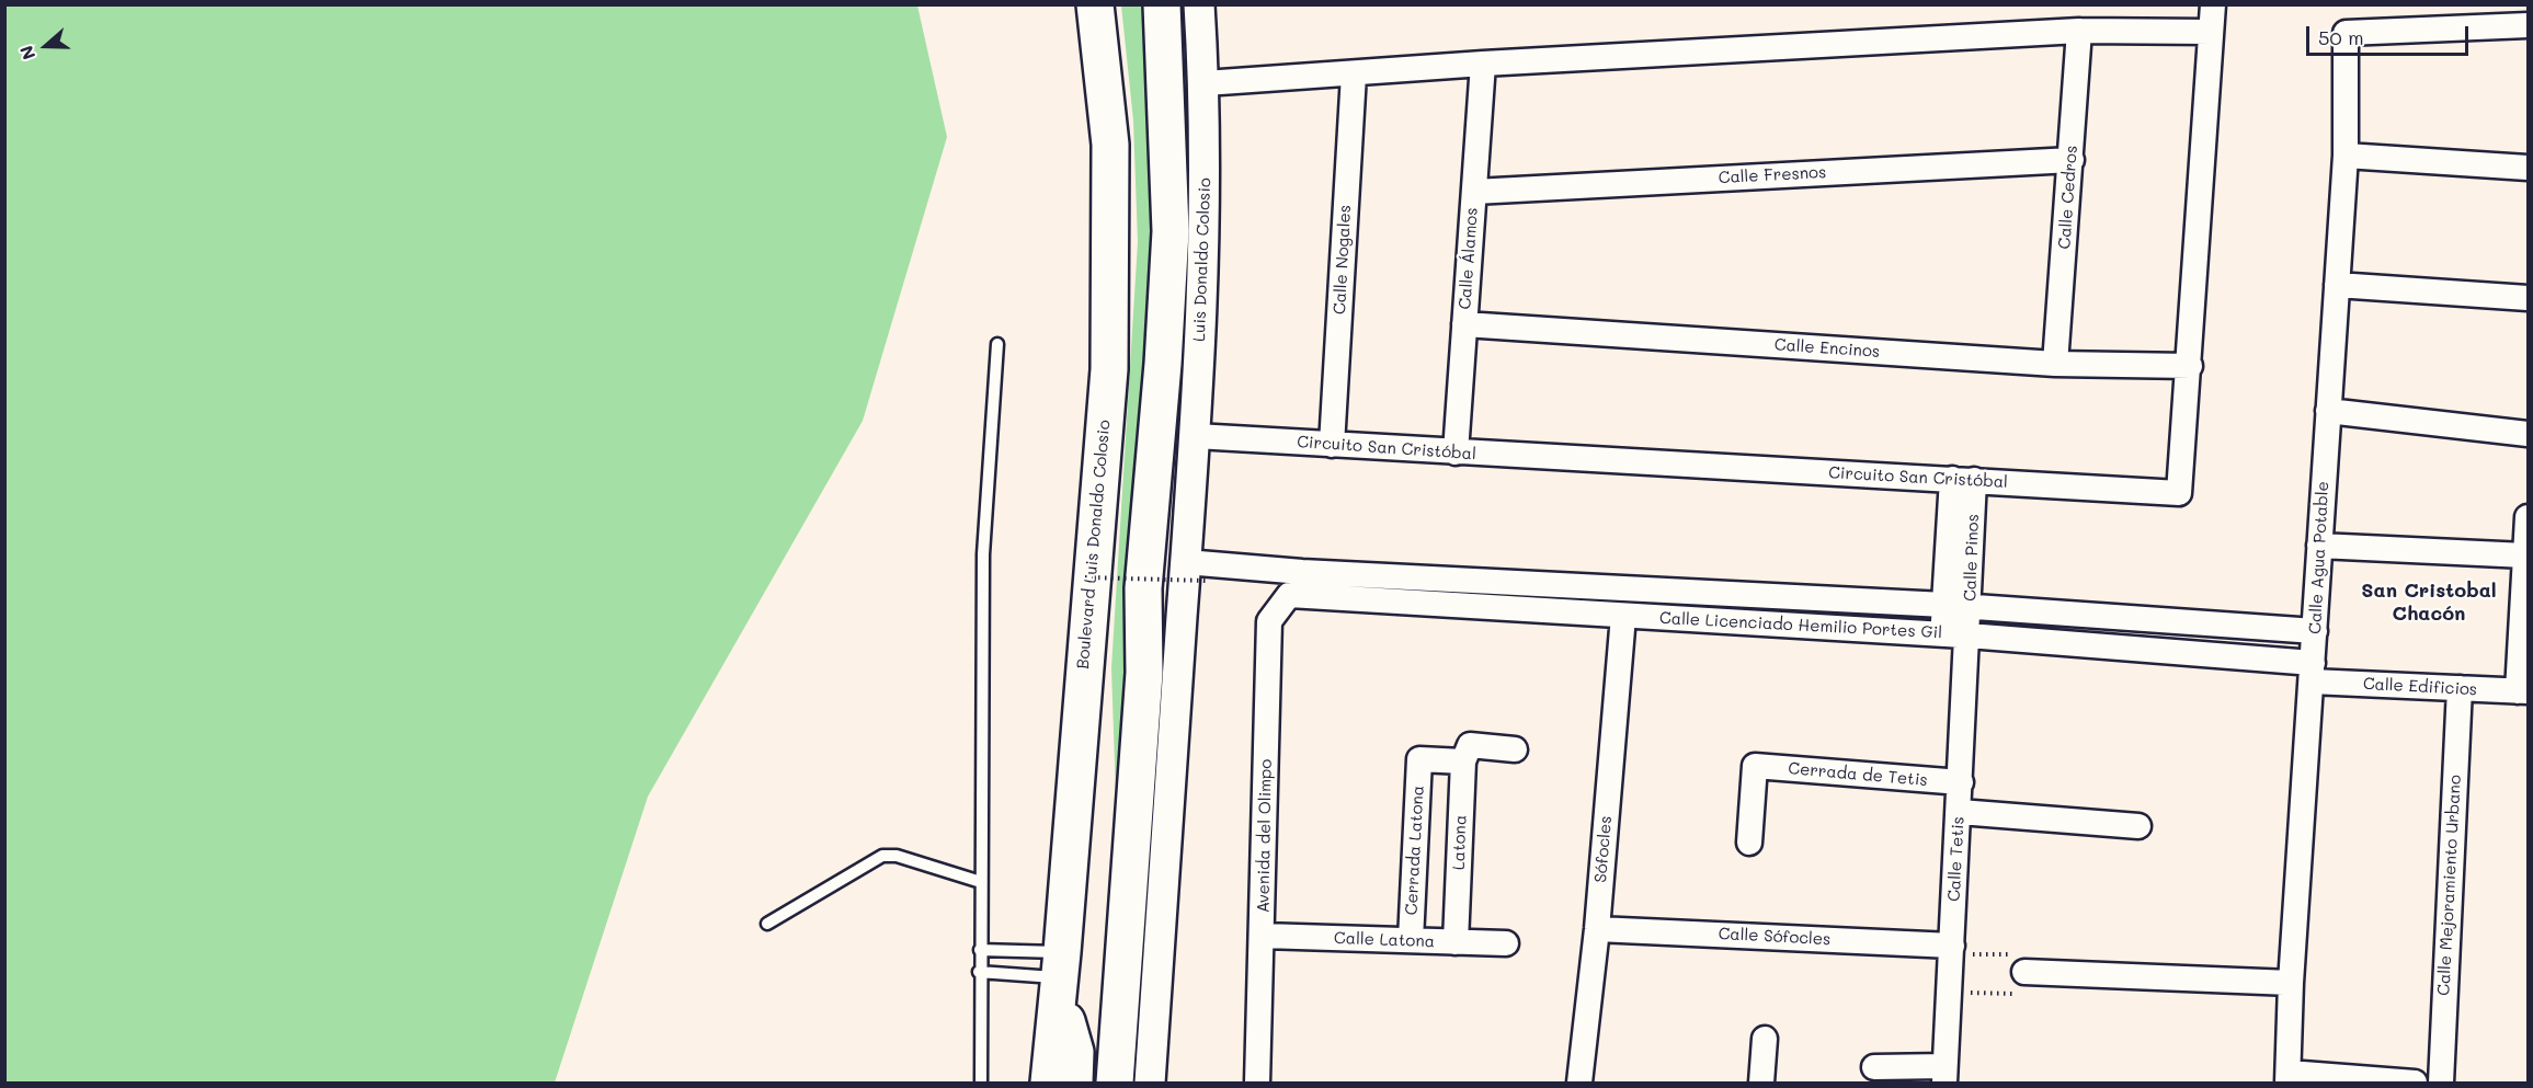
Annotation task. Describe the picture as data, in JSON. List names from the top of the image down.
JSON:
{
  "streets": {
    "main road": ["Boulevard Luis Donaldo Colosio"],
    "street": [
      "Calle Fresnos",
      "Calle Cedros",
      "Calle Álamos",
      "Luis Donaldo Colosio",
      "Calle Nogales",
      "Calle Encinos",
      "Circuito San Cristóbal",
      "Calle Pinos",
      "Calle Agua Potable",
      "Calle Licenciado Hemilio Portes Gil",
      "Calle Edificios",
      "Cerrada de Tetis",
      "Avenida del Olimpo",
      "Latona",
      "Sófocles",
      "Cerrada Latona",
      "Calle Tetis",
      "Calle Mejoramiento Urbano",
      "Calle Sófocles",
      "Calle Latona"
    ]
  },
  "crossings": [
    ["Calle Fresnos", "Calle Cedros"],
    ["Calle Fresnos", "Calle Álamos"],
    ["Calle Cedros", "Calle Encinos"],
    ["Calle Álamos", "Calle Encinos"],
    ["Calle Álamos", "Circuito San Cristóbal"],
    ["Luis Donaldo Colosio", "Circuito San Cristóbal"],
    ["Calle Nogales", "Circuito San Cristóbal"],
    ["Calle Encinos", "Circuito San Cristóbal"],
    ["Circuito San Cristóbal", "Calle Pinos"],
    ["Calle Pinos", "Calle Licenciado Hemilio Portes Gil"],
    ["Calle Pinos", "Calle Tetis"],
    ["Calle Agua Potable", "Calle Licenciado Hemilio Portes Gil"],
    ["Calle Agua Potable", "Calle Edificios"],
    ["Calle Licenciado Hemilio Portes Gil", "Calle Edificios"],
    ["Calle Licenciado Hemilio Portes Gil", "Avenida del Olimpo"],
    ["Calle Licenciado Hemilio Portes Gil", "Sófocles"],
    ["Calle Licenciado Hemilio Portes Gil", "Calle Tetis"],
    ["Calle Edificios", "Calle Mejoramiento Urbano"],
    ["Cerrada de Tetis", "Calle Tetis"],
    ["Avenida del Olimpo", "Calle Latona"],
    ["Latona", "Cerrada Latona"],
    ["Latona", "Calle Latona"],
    ["Sófocles", "Calle Sófocles"],
    ["Cerrada Latona", "Calle Latona"],
    ["Calle Tetis", "Calle Sófocles"]
  ],
  "districts": ["San Cristobal Chacón"],
  "scale_bar": "50 m",
  "north": "left"
}
